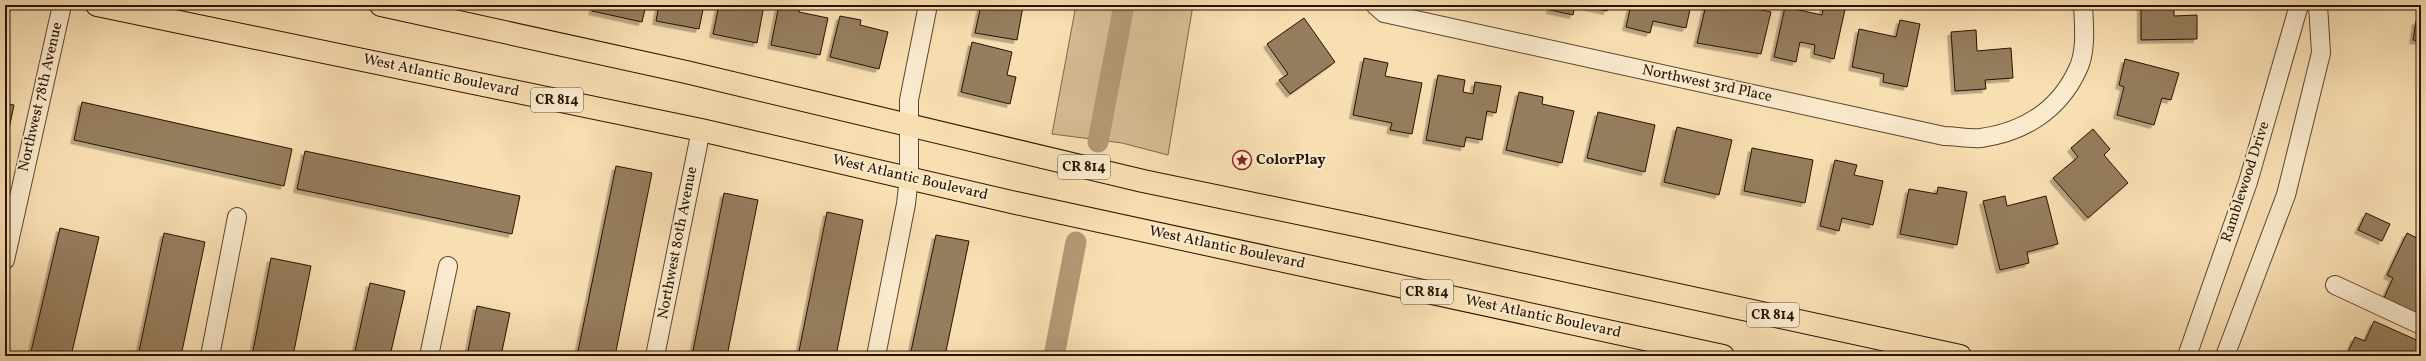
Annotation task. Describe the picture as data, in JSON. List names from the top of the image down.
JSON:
{
  "streets": {
    "main road": ["West Atlantic Boulevard", "CR 814"],
    "street": [
      "Northwest 3rd Place",
      "Northwest 78th Avenue",
      "Ramblewood Drive",
      "Northwest 80th Avenue"
    ]
  },
  "crossings": [
    ["West Atlantic Boulevard", "Northwest 80th Avenue"]
  ],
  "places": {
    "place": ["ColorPlay"]
  }
}
